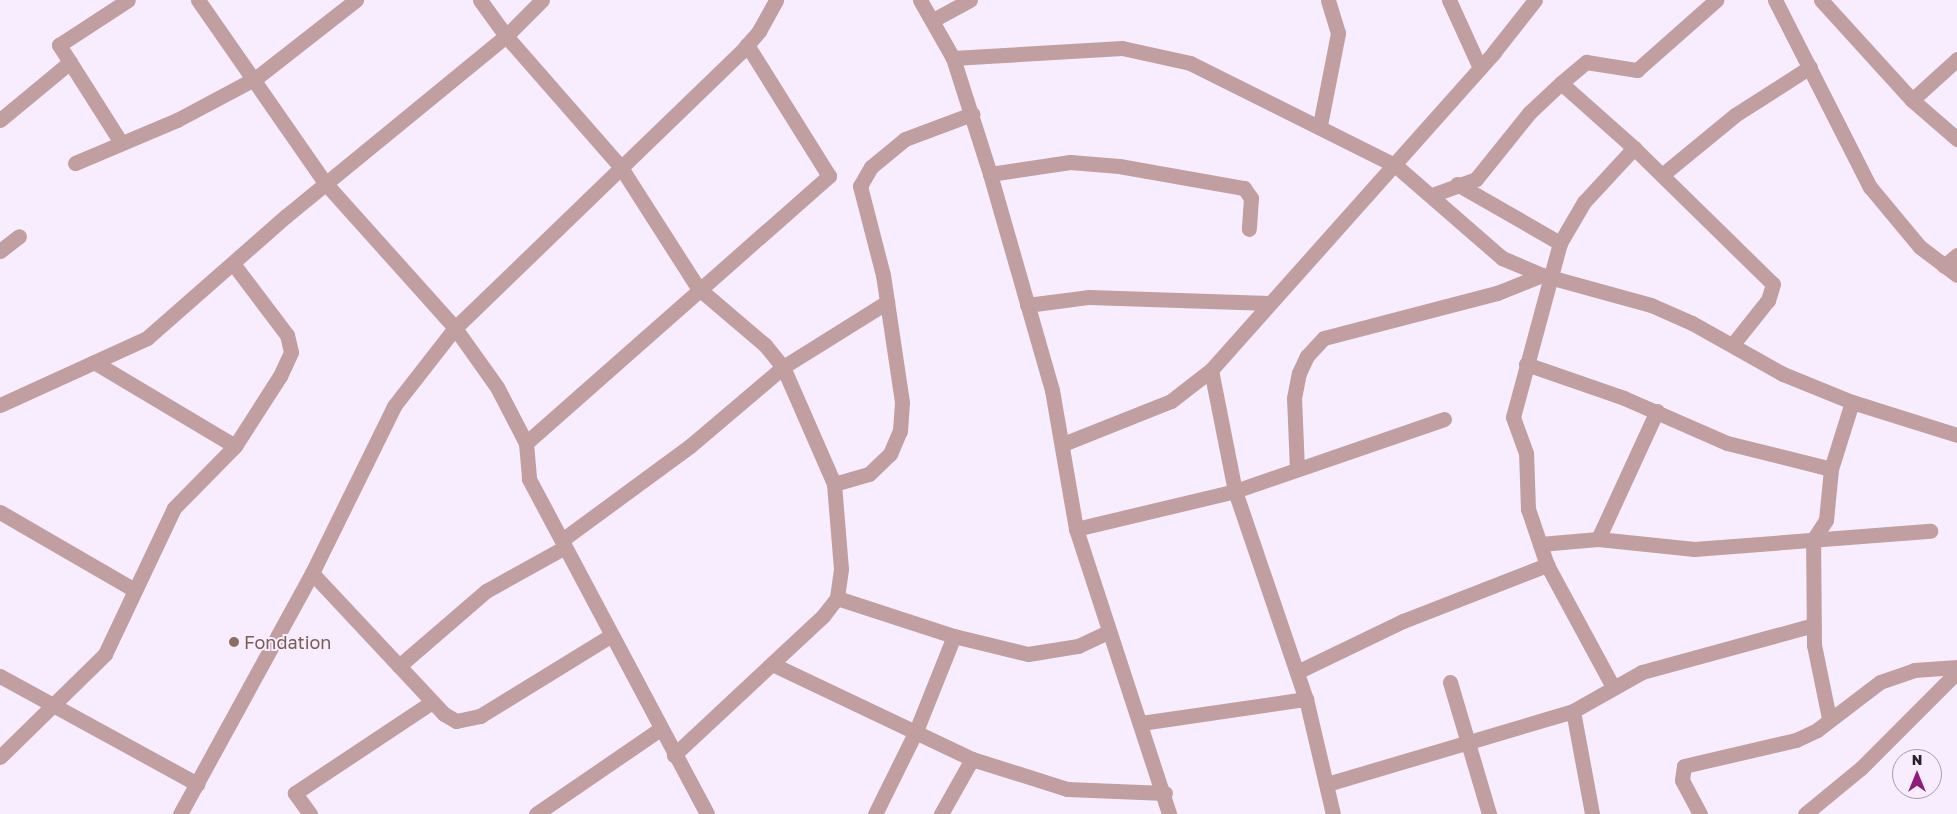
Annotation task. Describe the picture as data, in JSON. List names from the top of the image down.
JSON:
{
  "places": ["Fondation"],
  "north": "top"
}
